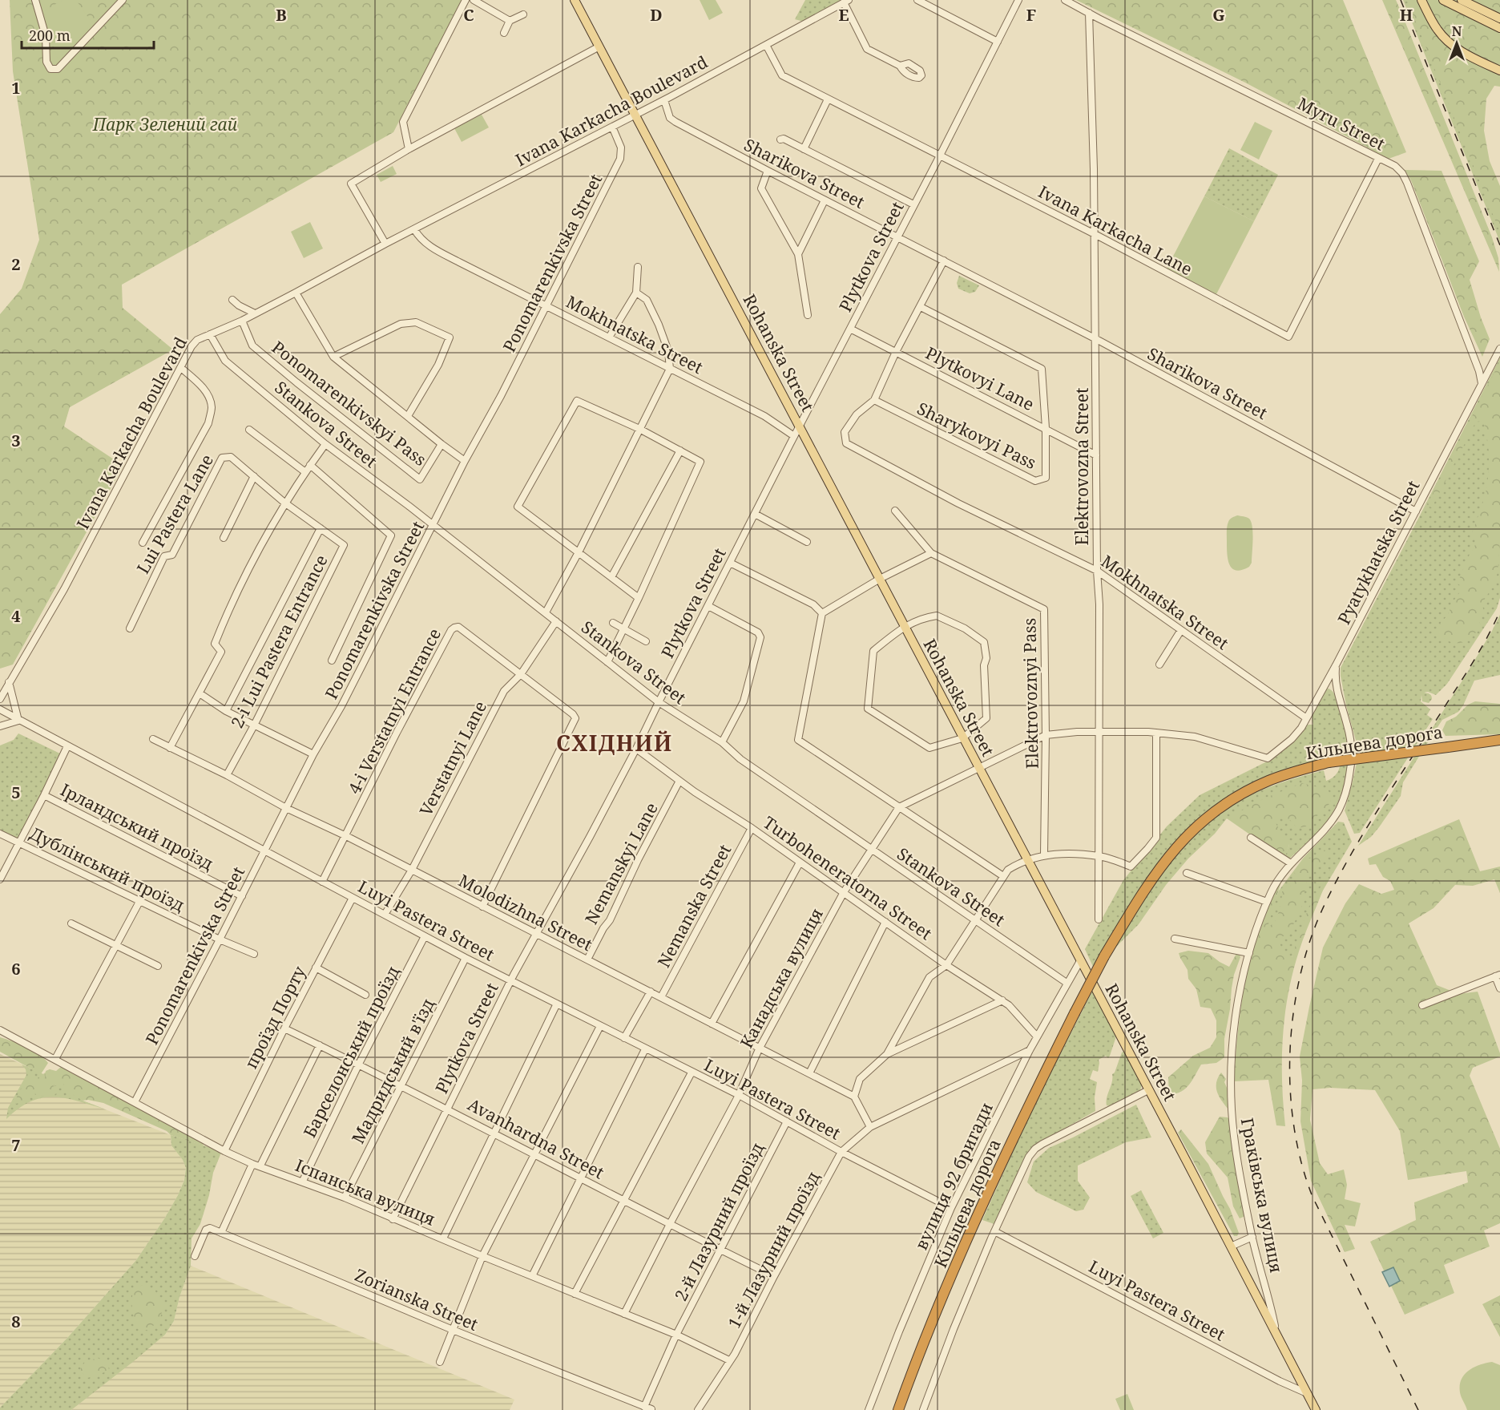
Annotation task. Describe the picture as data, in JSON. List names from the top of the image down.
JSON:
{
  "streets": {
    "highway": ["Кільцева дорога"],
    "main road": ["Rohanska Street"],
    "street": [
      "Ivana Karkacha Boulevard",
      "Myru Street",
      "Sharikova Street",
      "Ivana Karkacha Lane",
      "Plytkova Street",
      "Ponomarenkivska Street",
      "Mokhnatska Street",
      "Plytkovyi Lane",
      "Ponomarenkivskyi Pass",
      "Stankova Street",
      "Sharykovyi Pass",
      "Elektrovozna Street",
      "Lui Pastera Lane",
      "Pyatykhatska Street",
      "2-i Lui Pastera Entrance",
      "Elektrovoznyi Pass",
      "4-i Verstatnyi Entrance",
      "Verstatnyi Lane",
      "Ірландський проїзд",
      "Nemanskyi Lane",
      "Дублінський проїзд",
      "Turboheneratorna Street",
      "Nemanska Street",
      "Molodizhna Street",
      "Luyi Pastera Street",
      "Канадська вулиця",
      "проїзд Порту",
      "Барселонський проїзд",
      "Мадридський в'їзд",
      "Avanhardna Street",
      "вулиця 92 бригади",
      "Іспанська вулиця",
      "Граківська вулиця",
      "2-й Лазурний проїзд",
      "1-й Лазурний проїзд",
      "Zorianska Street"
    ]
  },
  "crossings": [
    ["Ivana Karkacha Boulevard", "Sharikova Street"],
    ["Ivana Karkacha Boulevard", "Ivana Karkacha Lane"],
    ["Ivana Karkacha Boulevard", "Ponomarenkivska Street"],
    ["Ivana Karkacha Boulevard", "Mokhnatska Street"],
    ["Ivana Karkacha Boulevard", "Rohanska Street"],
    ["Ivana Karkacha Boulevard", "Ponomarenkivskyi Pass"],
    ["Ivana Karkacha Boulevard", "Stankova Street"],
    ["Myru Street", "Ivana Karkacha Lane"],
    ["Myru Street", "Elektrovozna Street"],
    ["Myru Street", "Pyatykhatska Street"],
    ["Sharikova Street", "Plytkova Street"],
    ["Sharikova Street", "Elektrovozna Street"],
    ["Sharikova Street", "Pyatykhatska Street"],
    ["Ivana Karkacha Lane", "Plytkova Street"],
    ["Ivana Karkacha Lane", "Elektrovozna Street"],
    ["Plytkova Street", "Mokhnatska Street"],
    ["Plytkova Street", "Rohanska Street"],
    ["Plytkova Street", "Plytkovyi Lane"],
    ["Plytkova Street", "Stankova Street"],
    ["Plytkova Street", "Turboheneratorna Street"],
    ["Plytkova Street", "Molodizhna Street"],
    ["Plytkova Street", "Luyi Pastera Street"],
    ["Plytkova Street", "Avanhardna Street"],
    ["Plytkova Street", "Іспанська вулиця"],
    ["Ponomarenkivska Street", "Mokhnatska Street"],
    ["Ponomarenkivska Street", "Stankova Street"],
    ["Ponomarenkivska Street", "Ірландський проїзд"],
    ["Ponomarenkivska Street", "Дублінський проїзд"],
    ["Ponomarenkivska Street", "Molodizhna Street"],
    ["Ponomarenkivska Street", "Luyi Pastera Street"],
    ["Ponomarenkivska Street", "Іспанська вулиця"],
    ["Mokhnatska Street", "Sharykovyi Pass"],
    ["Mokhnatska Street", "Elektrovozna Street"],
    ["Mokhnatska Street", "Pyatykhatska Street"],
    ["Rohanska Street", "Luyi Pastera Street"],
    ["Rohanska Street", "Канадська вулиця"],
    ["Rohanska Street", "вулиця 92 бригади"],
    ["Rohanska Street", "Граківська вулиця"],
    ["Plytkovyi Lane", "Sharykovyi Pass"],
    ["Plytkovyi Lane", "Elektrovozna Street"],
    ["Stankova Street", "Verstatnyi Lane"],
    ["Stankova Street", "Канадська вулиця"],
    ["Stankova Street", "вулиця 92 бригади"],
    ["Elektrovozna Street", "Канадська вулиця"],
    ["Lui Pastera Lane", "2-i Lui Pastera Entrance"],
    ["Pyatykhatska Street", "Канадська вулиця"],
    ["Pyatykhatska Street", "Граківська вулиця"],
    ["2-i Lui Pastera Entrance", "Molodizhna Street"],
    ["Elektrovoznyi Pass", "Канадська вулиця"],
    ["4-i Verstatnyi Entrance", "Verstatnyi Lane"],
    ["4-i Verstatnyi Entrance", "Molodizhna Street"],
    ["4-i Verstatnyi Entrance", "Luyi Pastera Street"],
    ["Verstatnyi Lane", "Molodizhna Street"],
    ["Verstatnyi Lane", "Luyi Pastera Street"],
    ["Nemanskyi Lane", "Turboheneratorna Street"],
    ["Nemanskyi Lane", "Molodizhna Street"],
    ["Turboheneratorna Street", "Nemanska Street"],
    ["Turboheneratorna Street", "Канадська вулиця"],
    ["Turboheneratorna Street", "вулиця 92 бригади"],
    ["Nemanska Street", "Molodizhna Street"],
    ["Molodizhna Street", "Канадська вулиця"],
    ["Luyi Pastera Street", "Канадська вулиця"],
    ["Luyi Pastera Street", "проїзд Порту"],
    ["Luyi Pastera Street", "Барселонський проїзд"],
    ["Luyi Pastera Street", "Мадридський в'їзд"],
    ["Luyi Pastera Street", "вулиця 92 бригади"],
    ["Luyi Pastera Street", "2-й Лазурний проїзд"],
    ["Luyi Pastera Street", "1-й Лазурний проїзд"],
    ["Канадська вулиця", "Avanhardna Street"],
    ["Канадська вулиця", "Іспанська вулиця"],
    ["проїзд Порту", "Avanhardna Street"],
    ["проїзд Порту", "Іспанська вулиця"],
    ["Барселонський проїзд", "Avanhardna Street"],
    ["Барселонський проїзд", "Іспанська вулиця"],
    ["Мадридський в'їзд", "Avanhardna Street"],
    ["Мадридський в'їзд", "Іспанська вулиця"],
    ["Avanhardna Street", "2-й Лазурний проїзд"],
    ["Avanhardna Street", "1-й Лазурний проїзд"],
    ["Іспанська вулиця", "2-й Лазурний проїзд"],
    ["Іспанська вулиця", "1-й Лазурний проїзд"],
    ["Іспанська вулиця", "Zorianska Street"],
    ["2-й Лазурний проїзд", "Zorianska Street"]
  ],
  "districts": ["СХІДНИЙ"],
  "parks": ["Парк Зелений гай"],
  "scale_bar": "200 m",
  "north": "top",
  "grid": {
    "columns": [
      "B",
      "C",
      "D",
      "E",
      "F",
      "G",
      "H"
    ],
    "rows": [
      "1",
      "2",
      "3",
      "4",
      "5",
      "6",
      "7",
      "8"
    ]
  }
}
